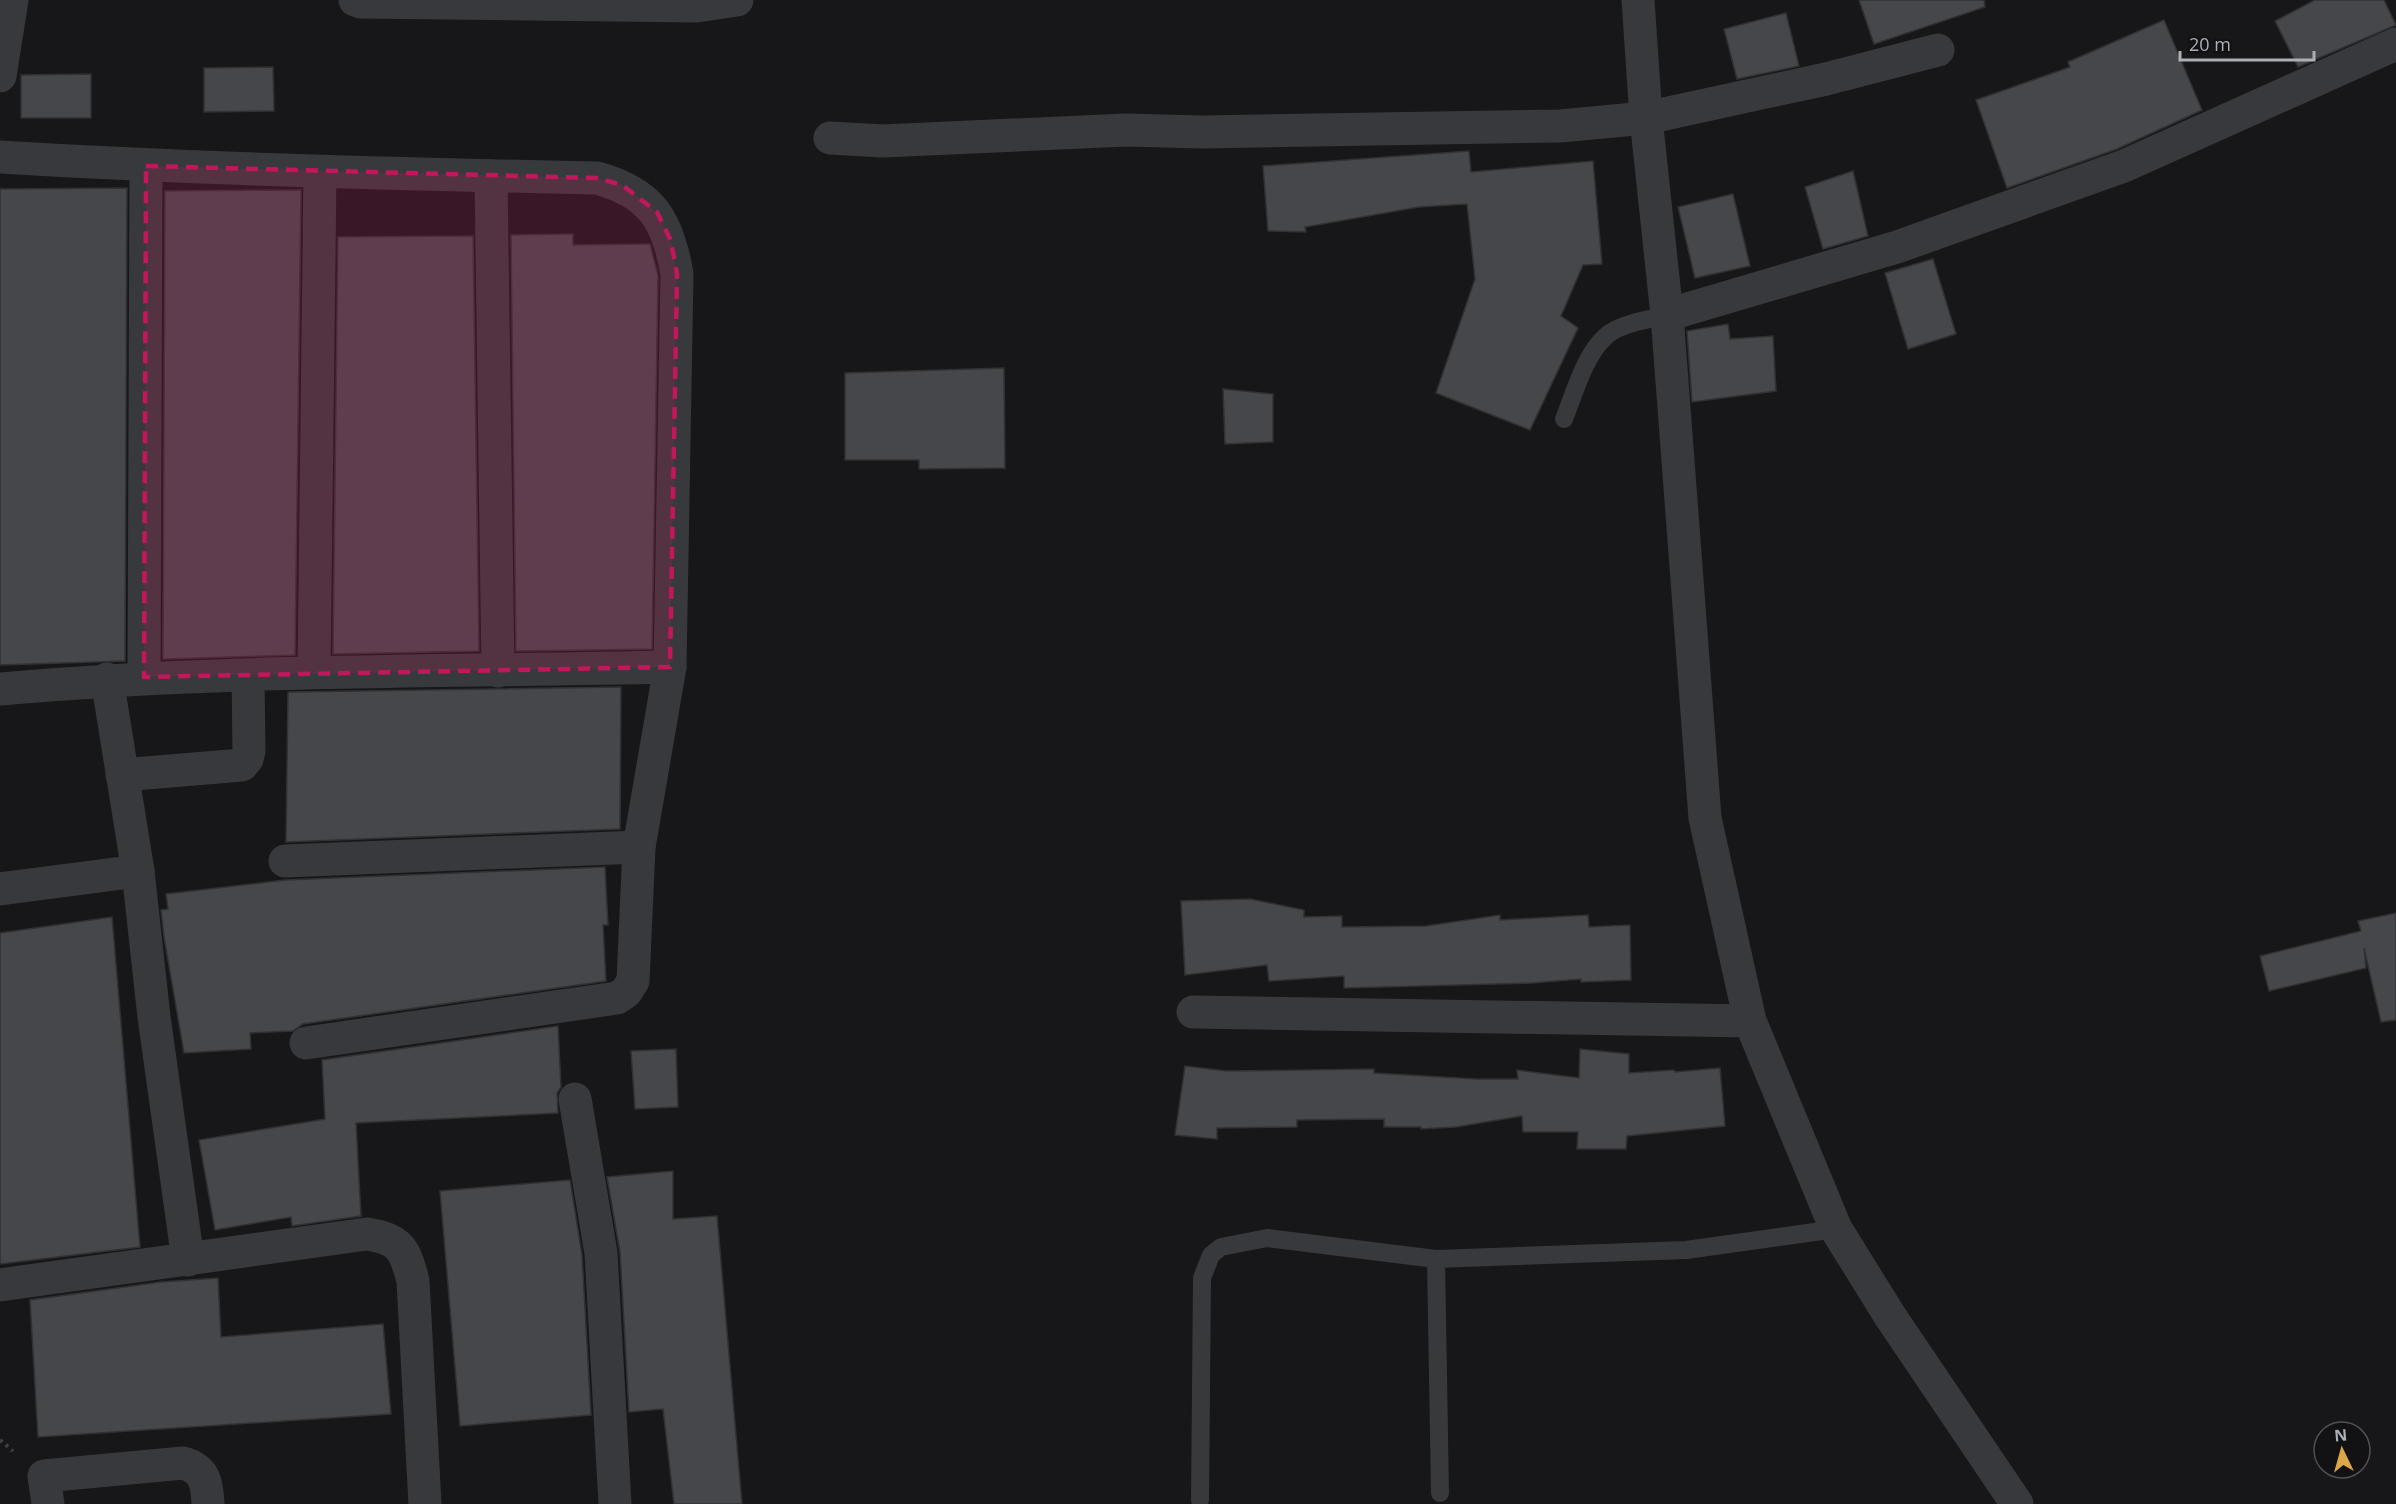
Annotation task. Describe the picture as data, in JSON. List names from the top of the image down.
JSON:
{
  "scale_bar": "20 m",
  "north": "top"
}
